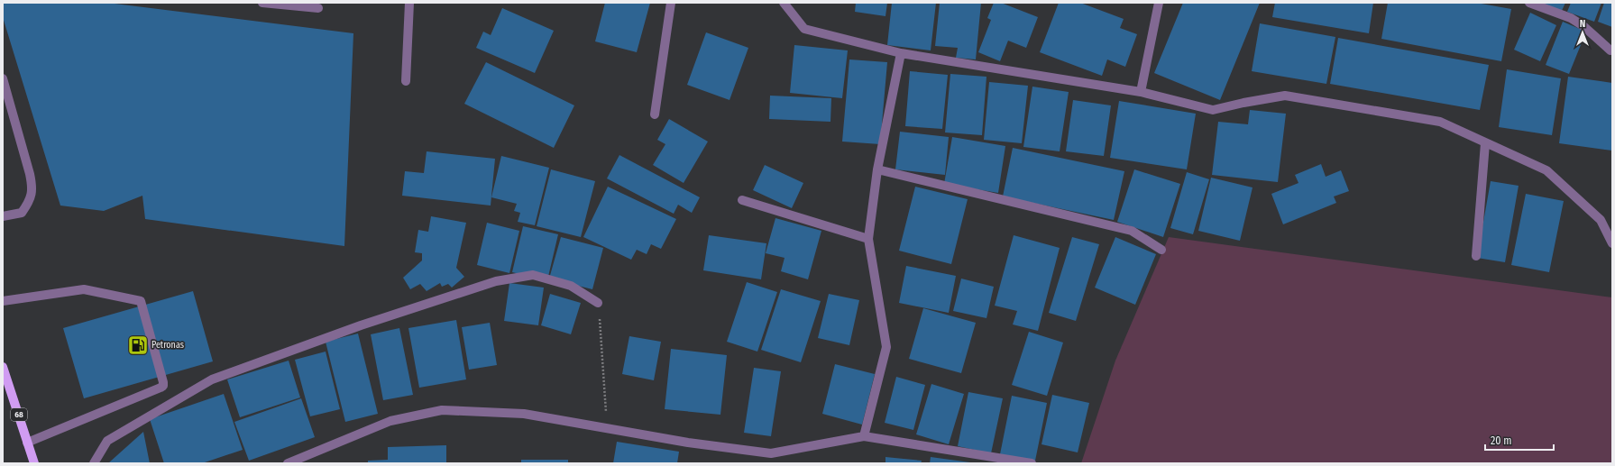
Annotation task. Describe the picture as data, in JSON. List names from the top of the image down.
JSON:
{
  "streets": {
    "main road": ["68"]
  },
  "places": {
    "fuel station": ["Petronas"]
  },
  "scale_bar": "20 m",
  "north": "top"
}
